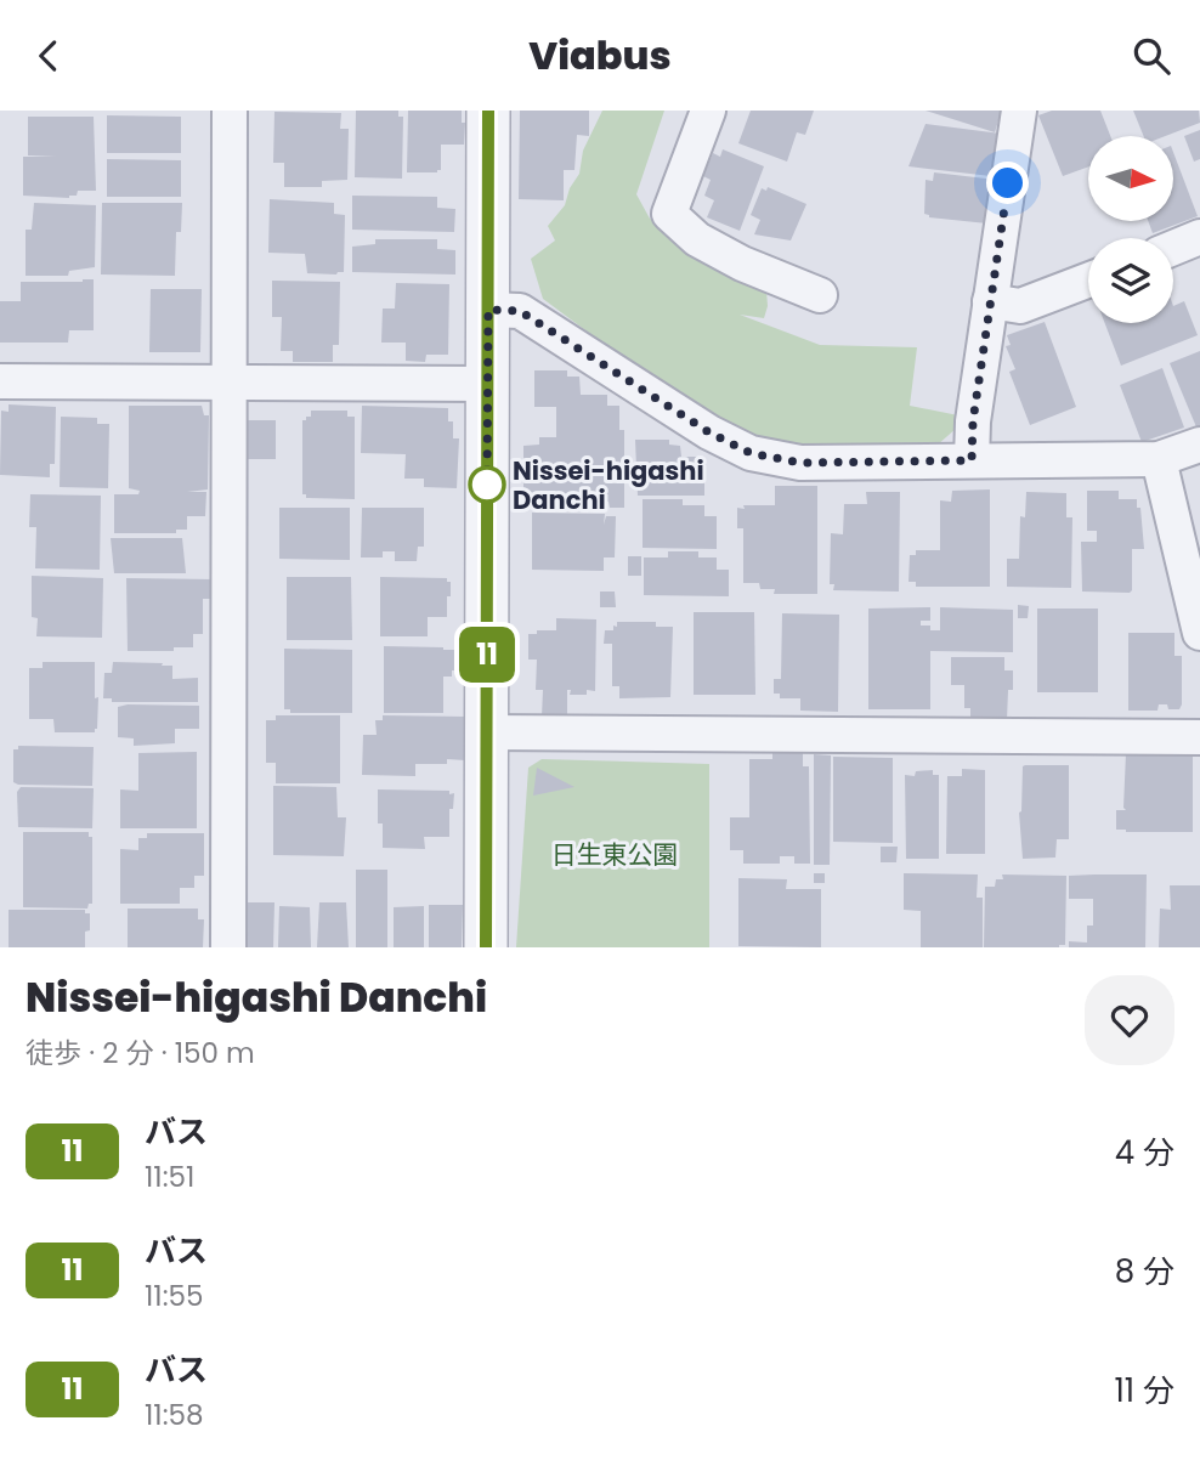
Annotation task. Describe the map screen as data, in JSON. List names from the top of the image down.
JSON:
{
  "parks": ["日生東公園"],
  "places": ["Nissei-higashi Danchi"],
  "lines": ["bus line 11"],
  "north": "right",
  "page": {
    "header": "Viabus",
    "on_map": "11",
    "heading": ["Nissei-higashi Danchi", "徒歩 · 2 分 · 150 m"],
    "list": [
      {
        "mark": "11",
        "name": "バス",
        "note": "11:51",
        "value": "4 分"
      },
      {
        "mark": "11",
        "name": "バス",
        "note": "11:55",
        "value": "8 分"
      },
      {
        "mark": "11",
        "name": "バス",
        "note": "11:58",
        "value": "11 分"
      }
    ]
  }
}
